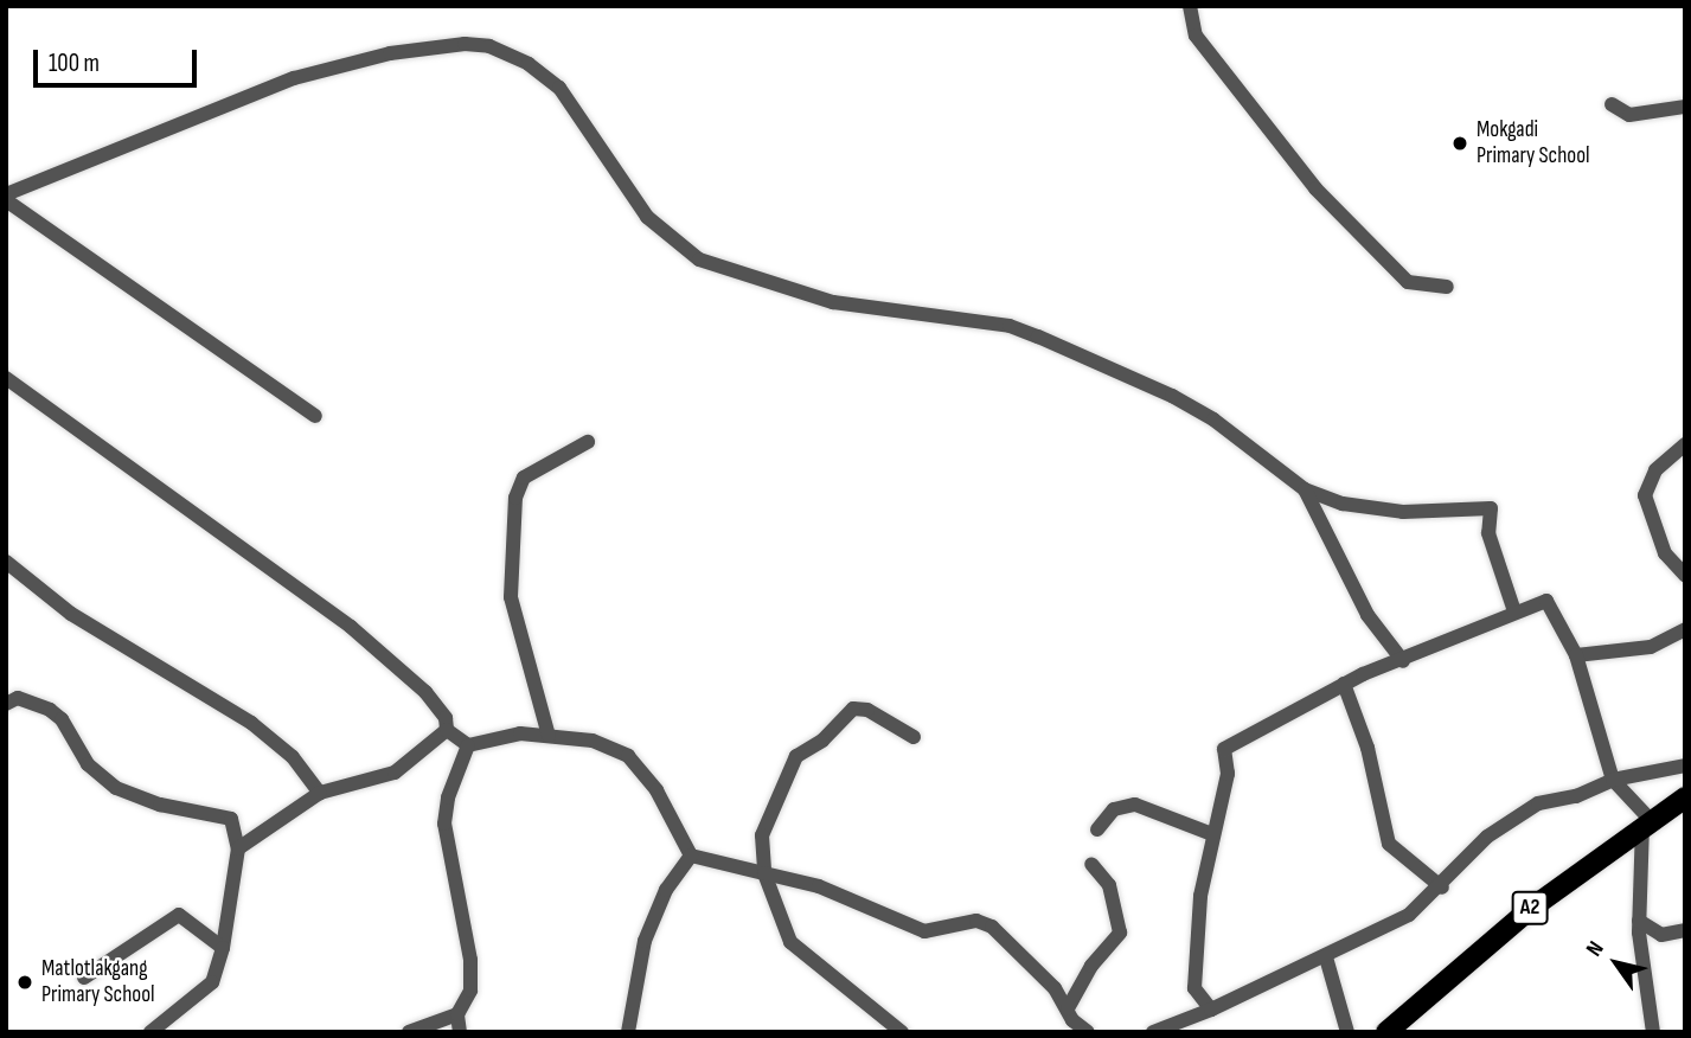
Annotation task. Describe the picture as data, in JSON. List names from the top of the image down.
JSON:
{
  "streets": {
    "highway": ["A2"]
  },
  "places": ["Mokgadi Primary School", "Matlotlakgang Primary School"],
  "scale_bar": "100 m",
  "north": "top left"
}
